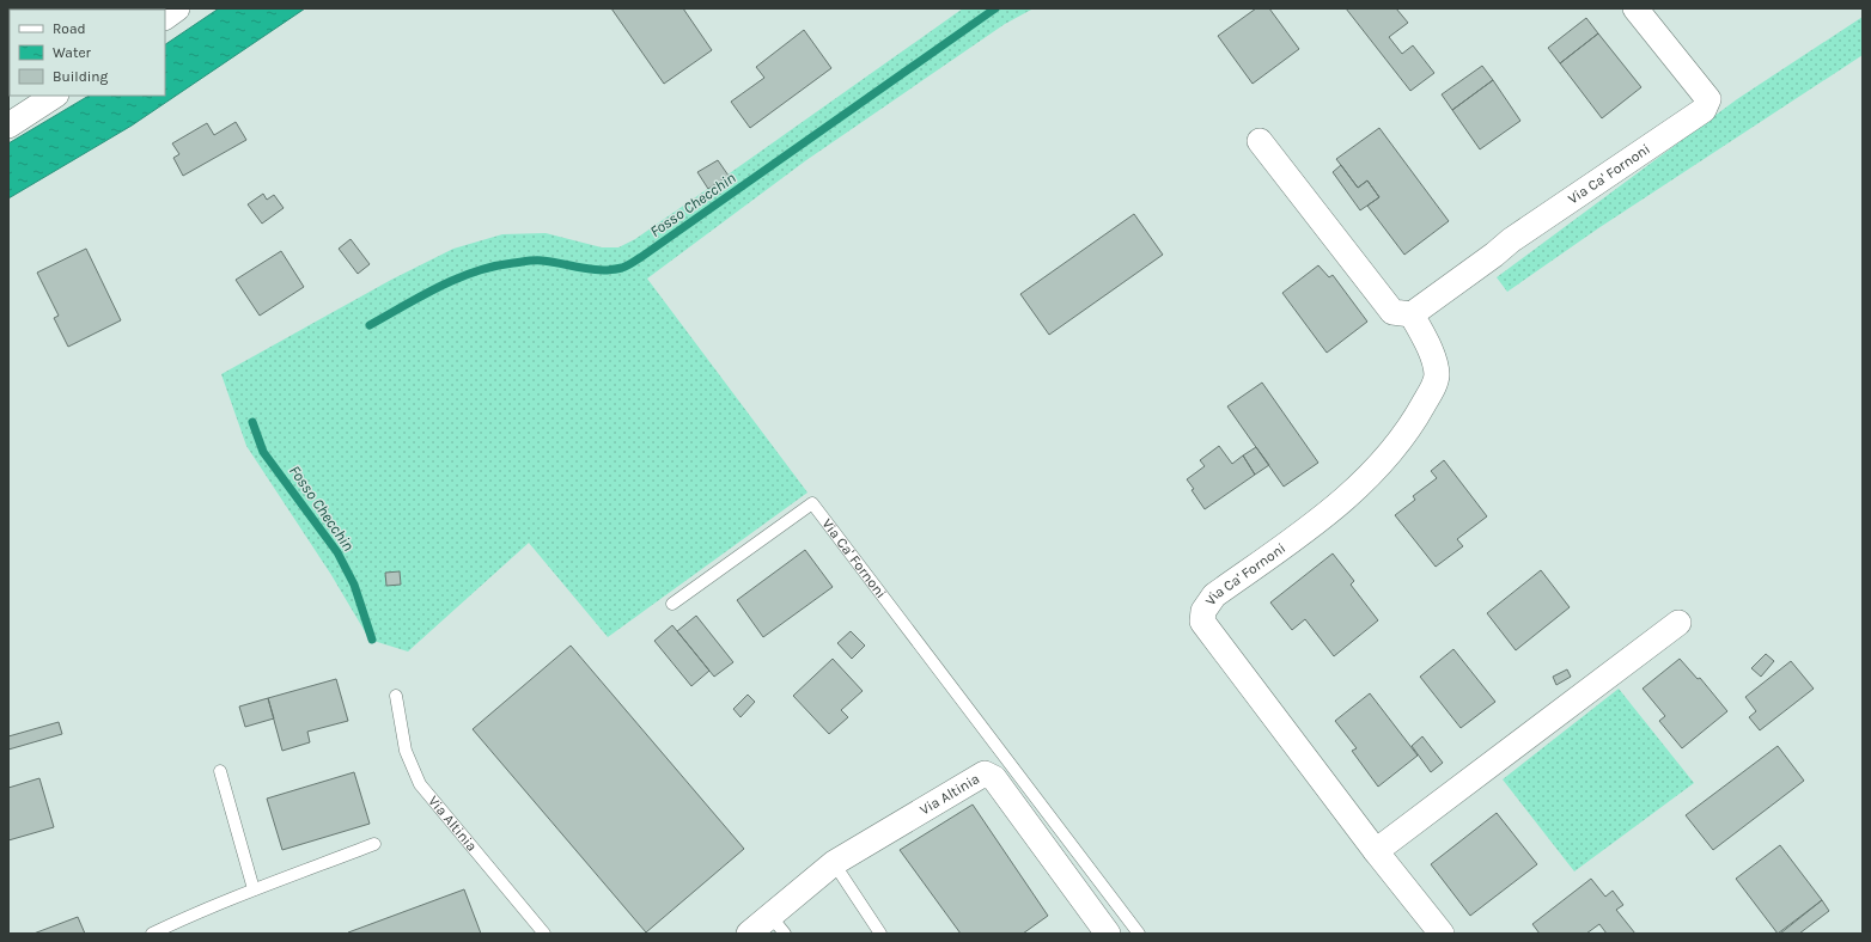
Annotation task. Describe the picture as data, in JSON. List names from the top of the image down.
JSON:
{
  "streets": {
    "street": ["Via Ca' Fornoni", "Via Altinia"]
  },
  "water": ["Fosso Checchin"],
  "legend": ["Road", "Water", "Building"]
}
